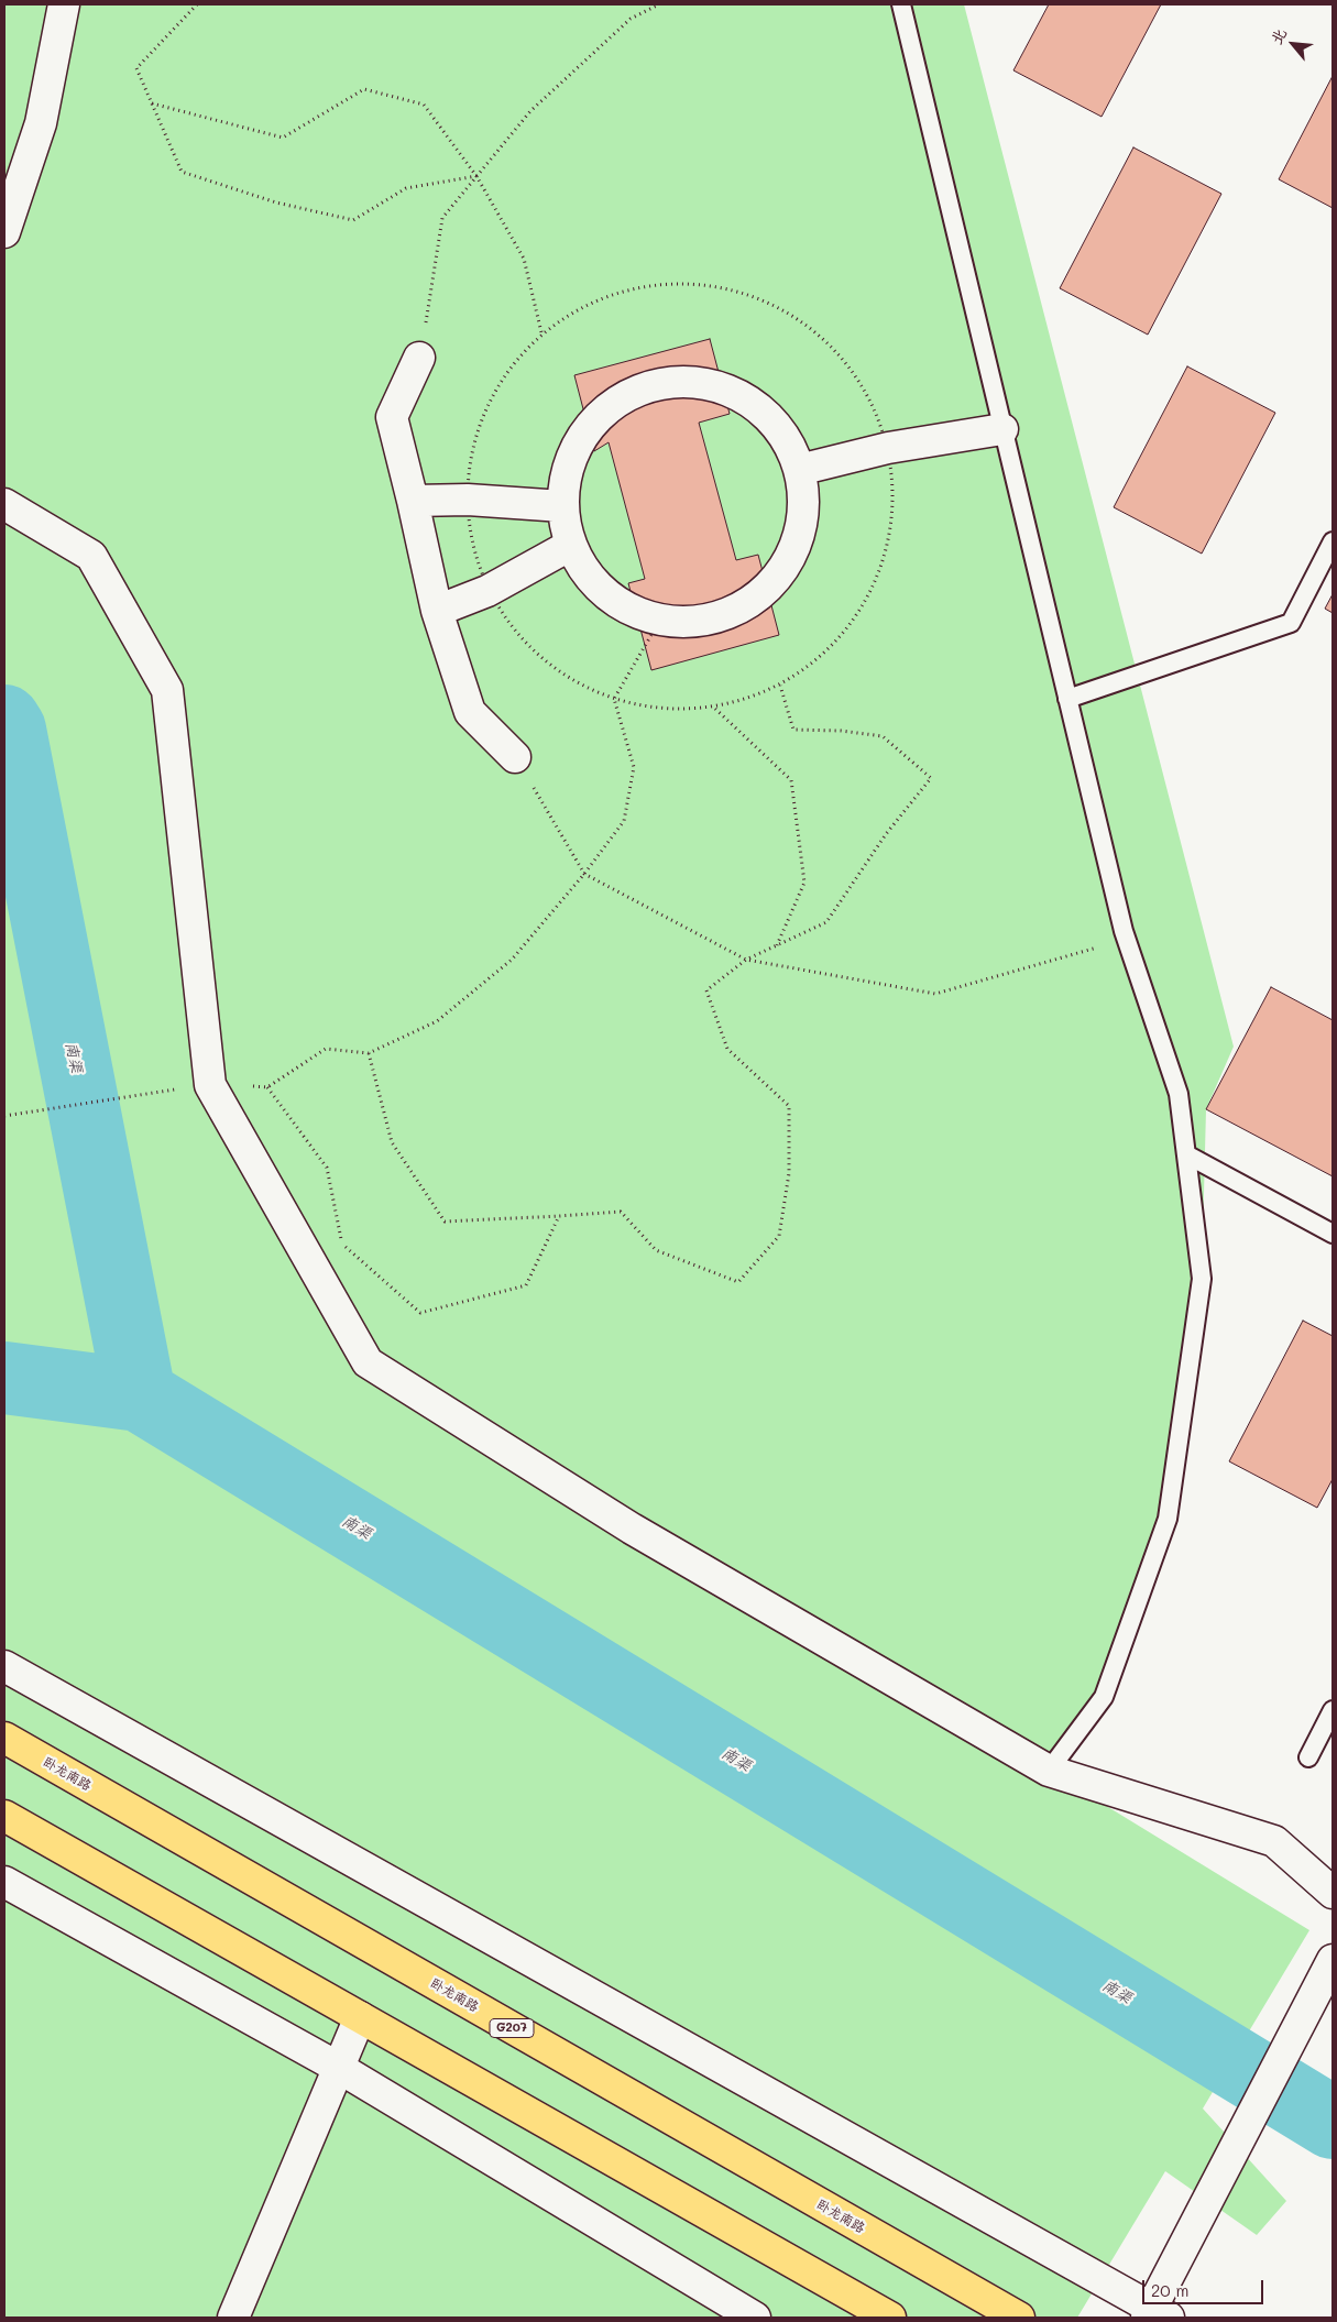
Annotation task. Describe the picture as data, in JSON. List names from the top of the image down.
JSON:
{
  "streets": {
    "highway": ["卧龙南路", "G207"]
  },
  "water": ["南渠"],
  "scale_bar": "20 m",
  "north": "top left"
}
